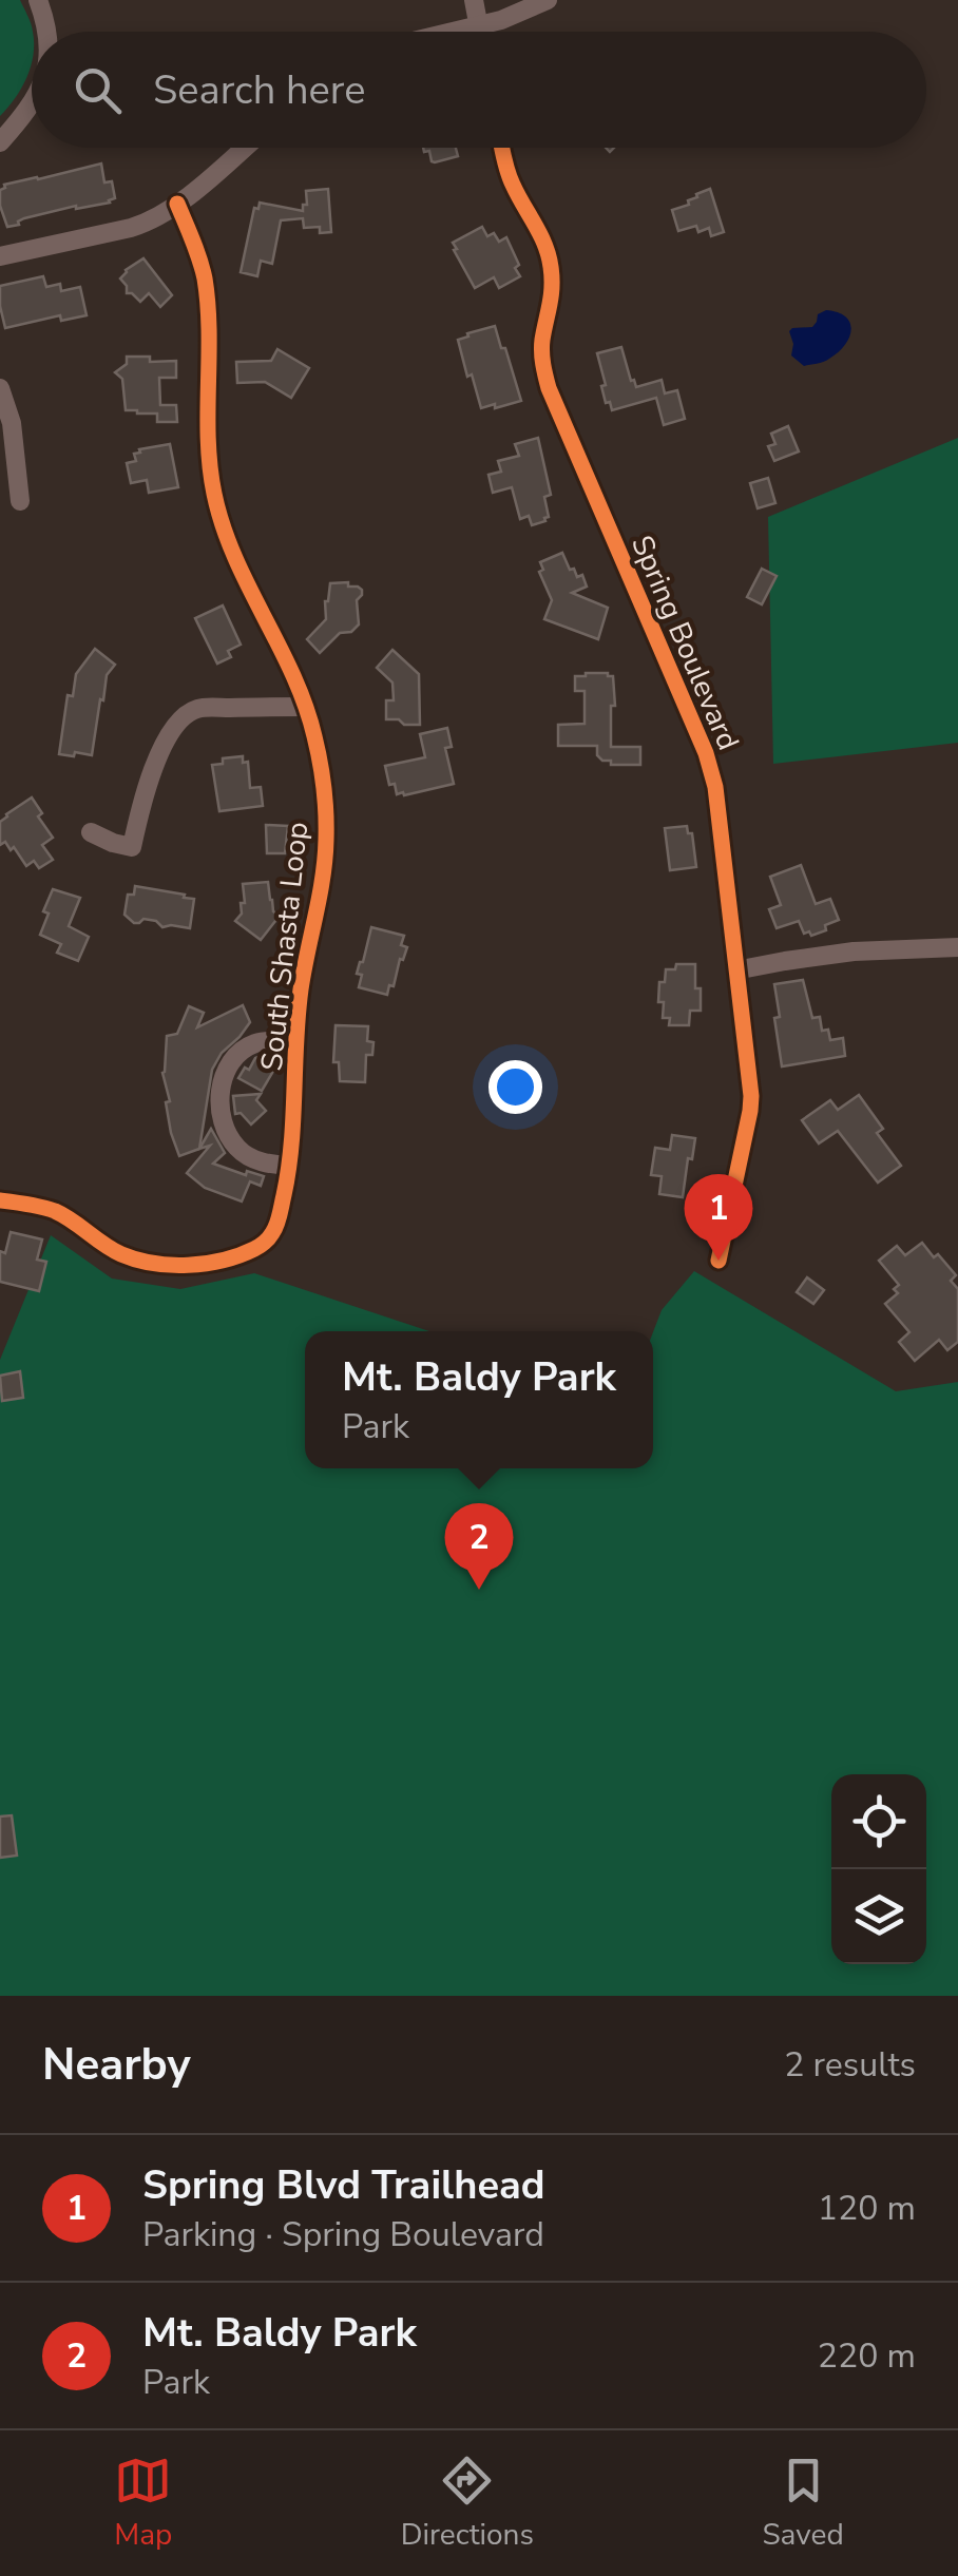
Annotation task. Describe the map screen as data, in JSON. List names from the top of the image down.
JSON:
{
  "streets": {
    "street": ["Spring Boulevard", "South Shasta Loop"]
  },
  "page": {
    "search": "Search here",
    "pins": ["1", "2"],
    "popup": ["Mt. Baldy Park", "Park"],
    "heading": ["Nearby", "2 results"],
    "list": [
      {
        "mark": "1",
        "name": "Spring Blvd Trailhead",
        "note": "Parking · Spring Boulevard",
        "value": "120 m"
      },
      {
        "mark": "2",
        "name": "Mt. Baldy Park",
        "note": "Park",
        "value": "220 m"
      }
    ],
    "nav": ["Map", "Directions", "Saved"]
  }
}
